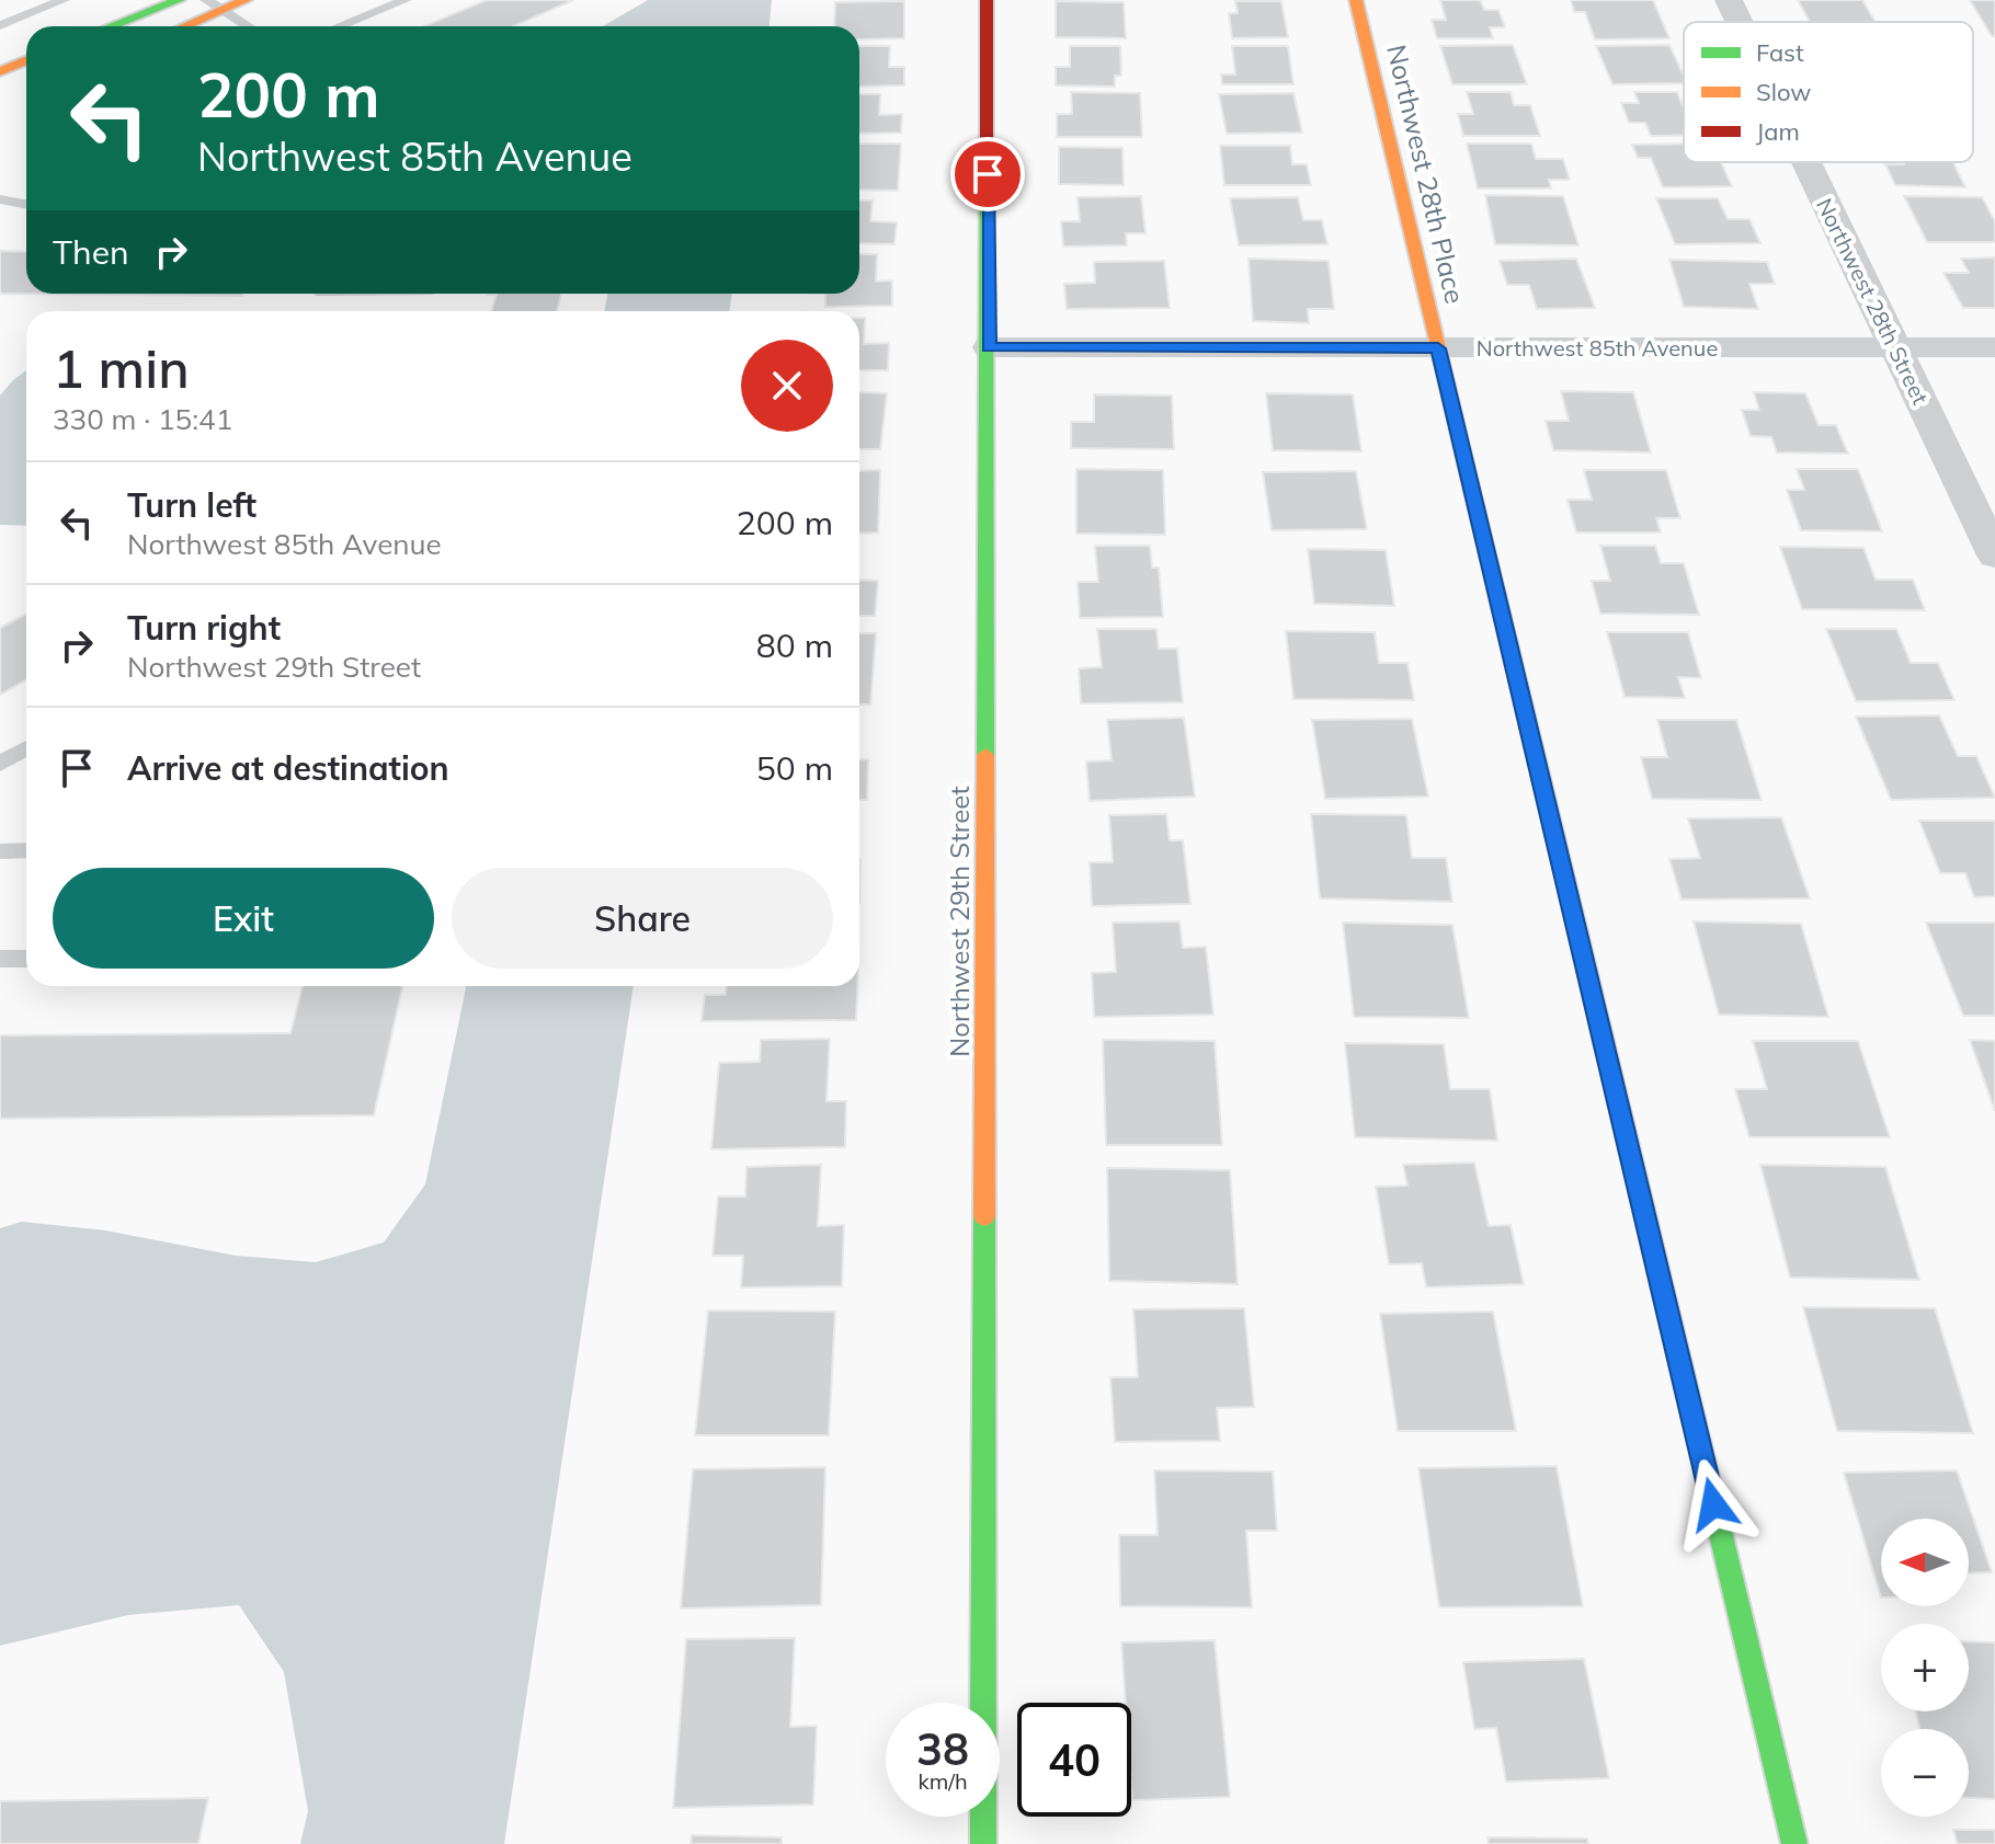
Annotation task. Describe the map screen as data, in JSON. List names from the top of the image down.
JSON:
{
  "streets": {
    "street": [
      "Northwest 28th Place",
      "Northwest 28th Street",
      "Northwest 85th Avenue",
      "Northwest 29th Street"
    ]
  },
  "crossings": [
    ["Northwest 28th Place", "Northwest 85th Avenue"],
    ["Northwest 28th Street", "Northwest 85th Avenue"],
    ["Northwest 85th Avenue", "Northwest 29th Street"]
  ],
  "legend": ["Fast", "Slow", "Jam"],
  "north": "left",
  "page": {
    "turn": ["200 m", "Northwest 85th Avenue"],
    "then": "Then",
    "heading": ["1 min", "330 m · 15:41"],
    "list": [
      {
        "name": "Turn left",
        "note": "Northwest 85th Avenue",
        "value": "200 m"
      },
      {
        "name": "Turn right",
        "note": "Northwest 29th Street",
        "value": "80 m"
      },
      {
        "name": "Arrive at destination",
        "value": "50 m"
      }
    ],
    "buttons": ["Exit", "Share"],
    "map_buttons": ["+", "−"],
    "speed": "38 km/h",
    "limit": "40"
  }
}
